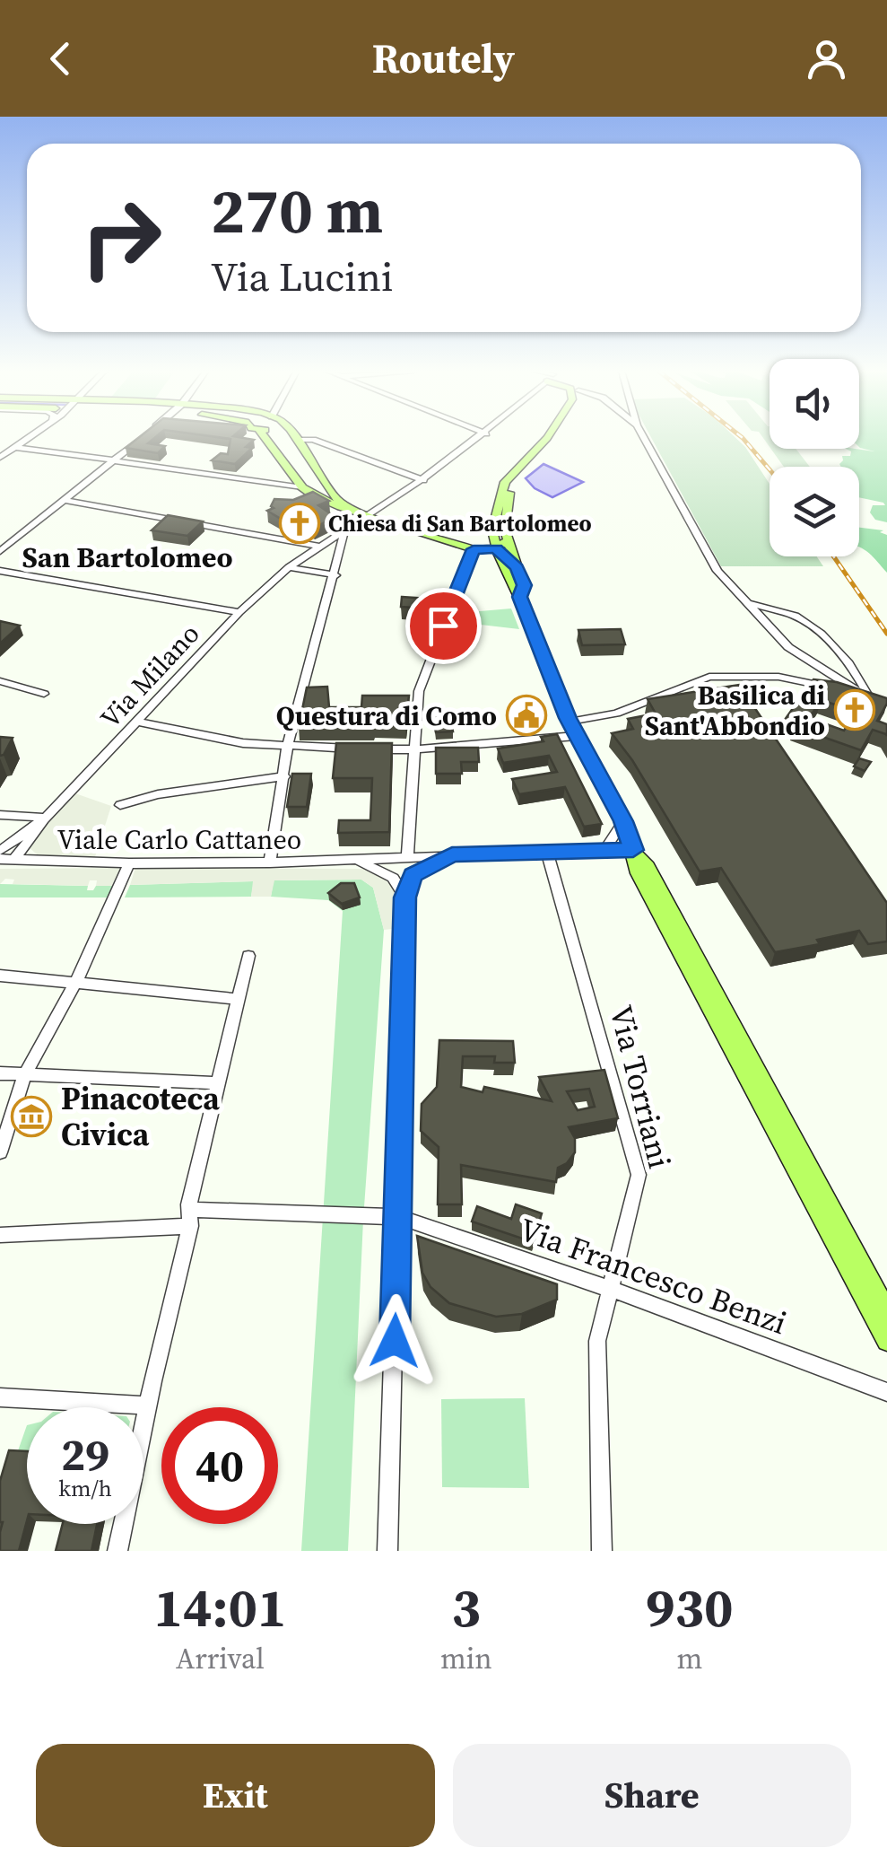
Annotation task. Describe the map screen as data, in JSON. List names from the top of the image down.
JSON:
{
  "streets": {
    "street": [
      "Via Milano",
      "Viale Carlo Cattaneo",
      "Via Torriani",
      "Via Francesco Benzi"
    ]
  },
  "crossings": [
    ["Via Milano", "Viale Carlo Cattaneo"],
    ["Viale Carlo Cattaneo", "Via Torriani"],
    ["Via Torriani", "Via Francesco Benzi"]
  ],
  "districts": ["San Bartolomeo"],
  "places": {
    "church": ["Chiesa di San Bartolomeo", "Basilica di Sant'Abbondio"],
    "public building": ["Questura di Como"],
    "museum": ["Pinacoteca Civica"]
  },
  "page": {
    "header": "Routely",
    "turn": ["270 m", "Via Lucini"],
    "speed": "29 km/h",
    "limit": "40",
    "eta": [
      "14:01",
      "Arrival",
      "3",
      "min",
      "930",
      "m"
    ],
    "buttons": ["Exit", "Share"]
  }
}
